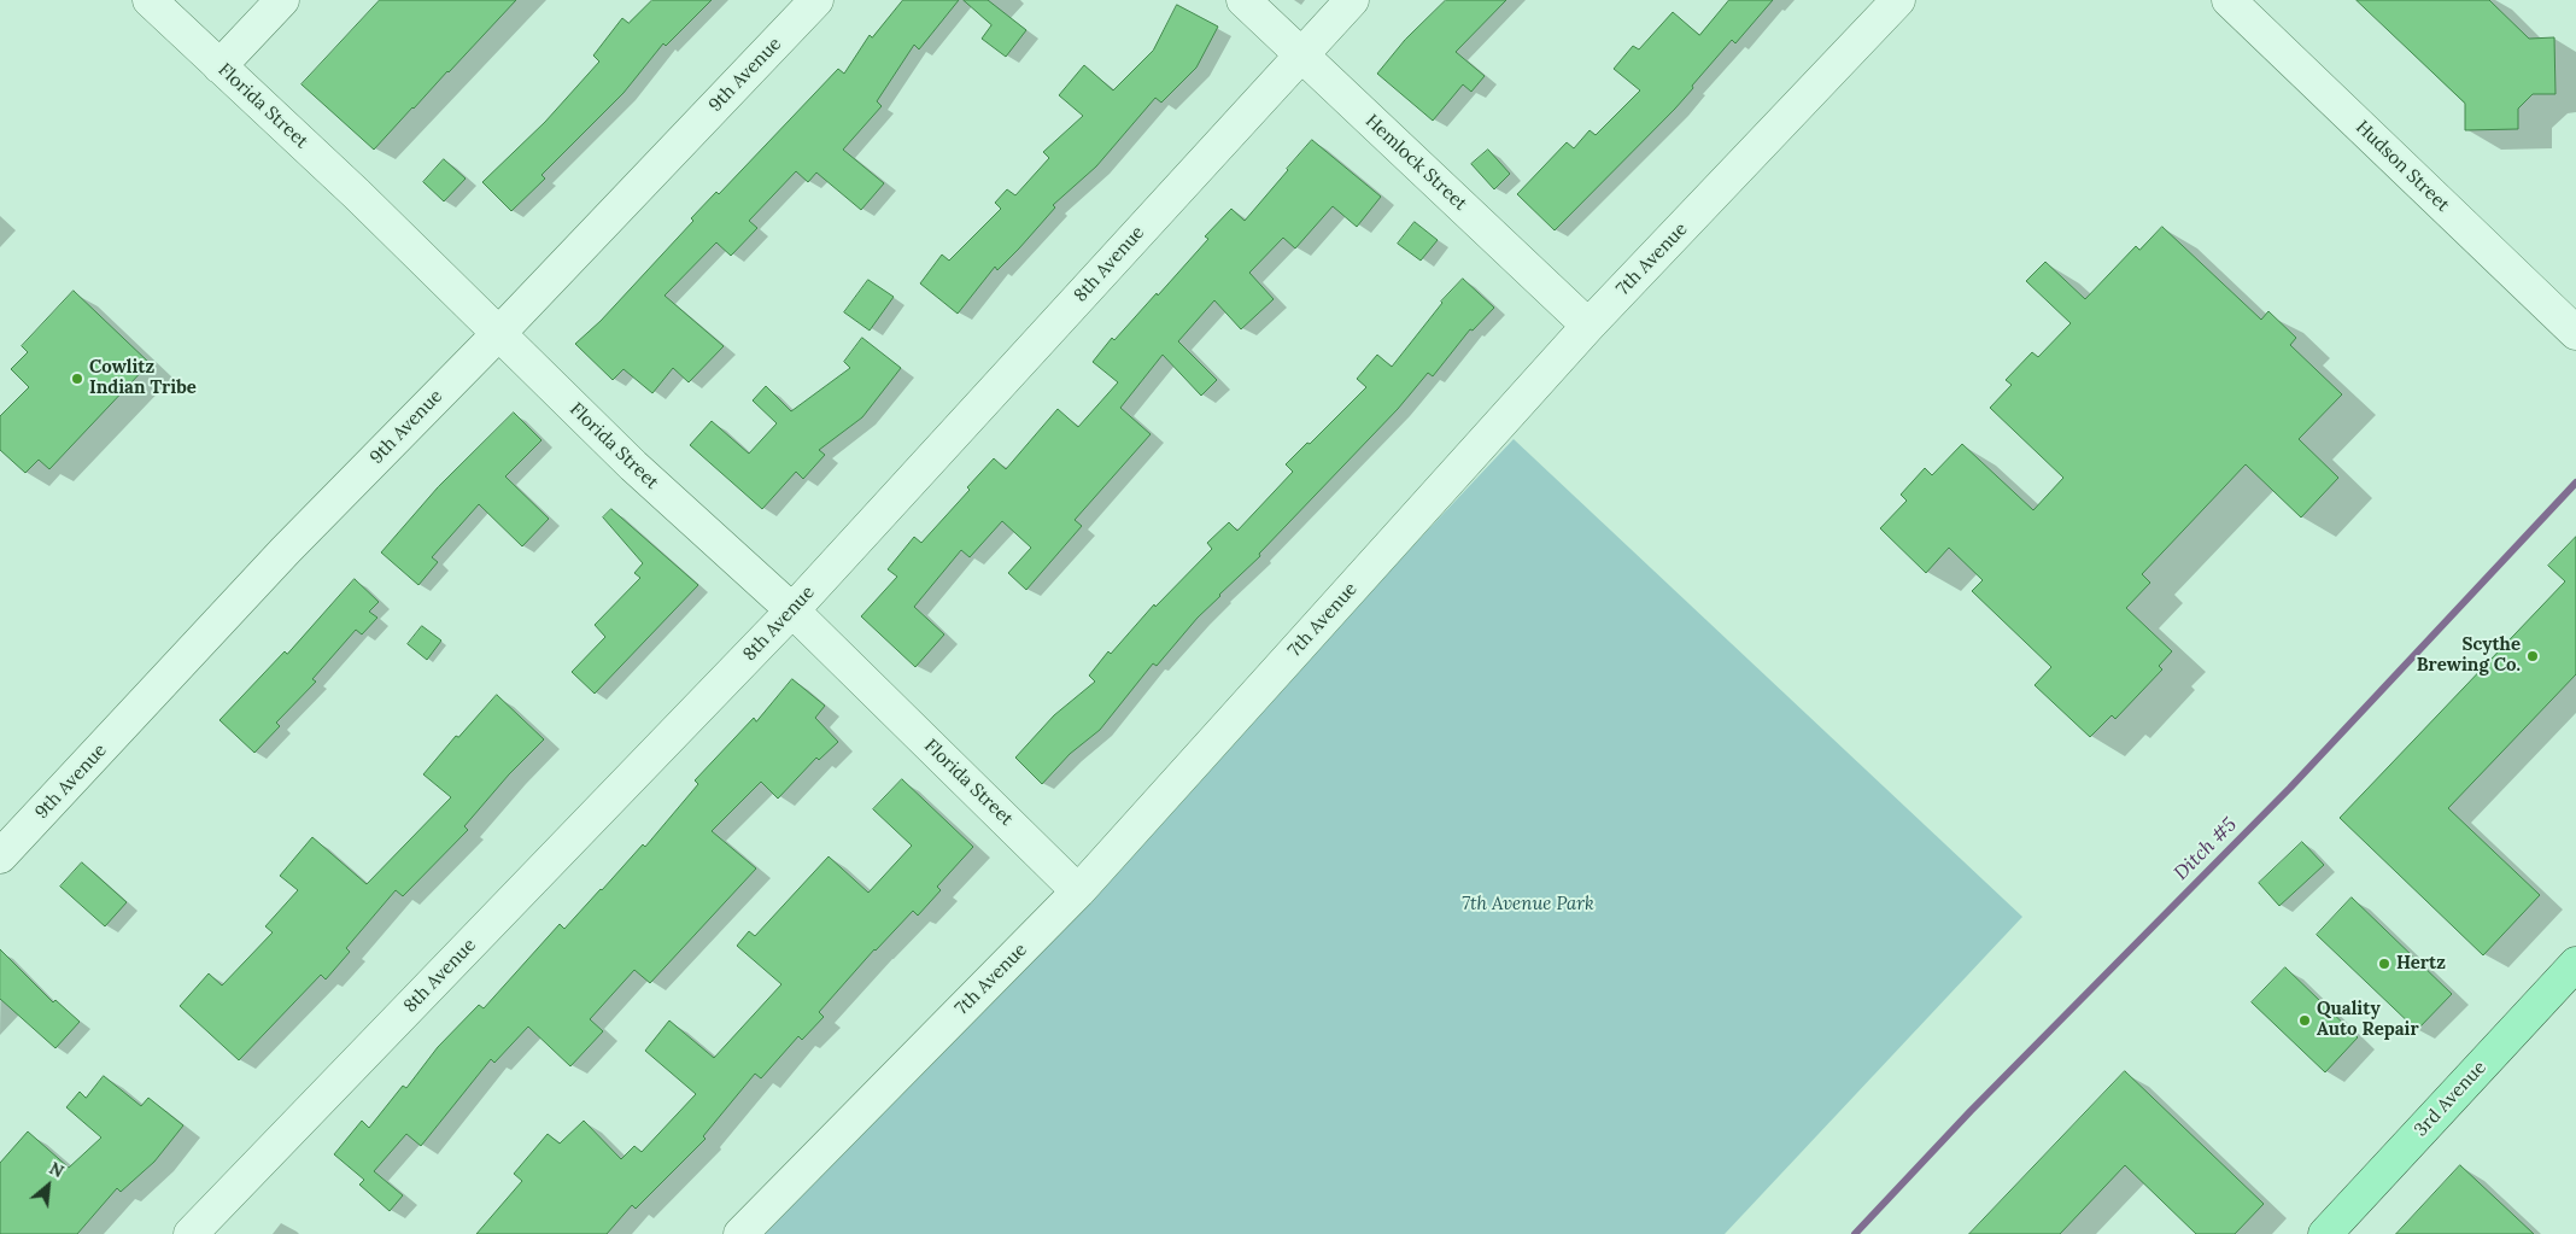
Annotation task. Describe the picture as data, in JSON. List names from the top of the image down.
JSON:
{
  "streets": {
    "main road": ["3rd Avenue"],
    "street": [
      "9th Avenue",
      "Florida Street",
      "Hemlock Street",
      "Hudson Street",
      "7th Avenue",
      "8th Avenue"
    ]
  },
  "crossings": [
    ["9th Avenue", "Florida Street"],
    ["Florida Street", "7th Avenue"],
    ["Florida Street", "8th Avenue"],
    ["Hemlock Street", "7th Avenue"],
    ["Hemlock Street", "8th Avenue"]
  ],
  "water": ["Ditch #5"],
  "parks": ["7th Avenue Park"],
  "places": [
    "Cowlitz Indian Tribe",
    "Scythe Brewing Co.",
    "Hertz",
    "Quality Auto Repair"
  ],
  "north": "top right"
}
